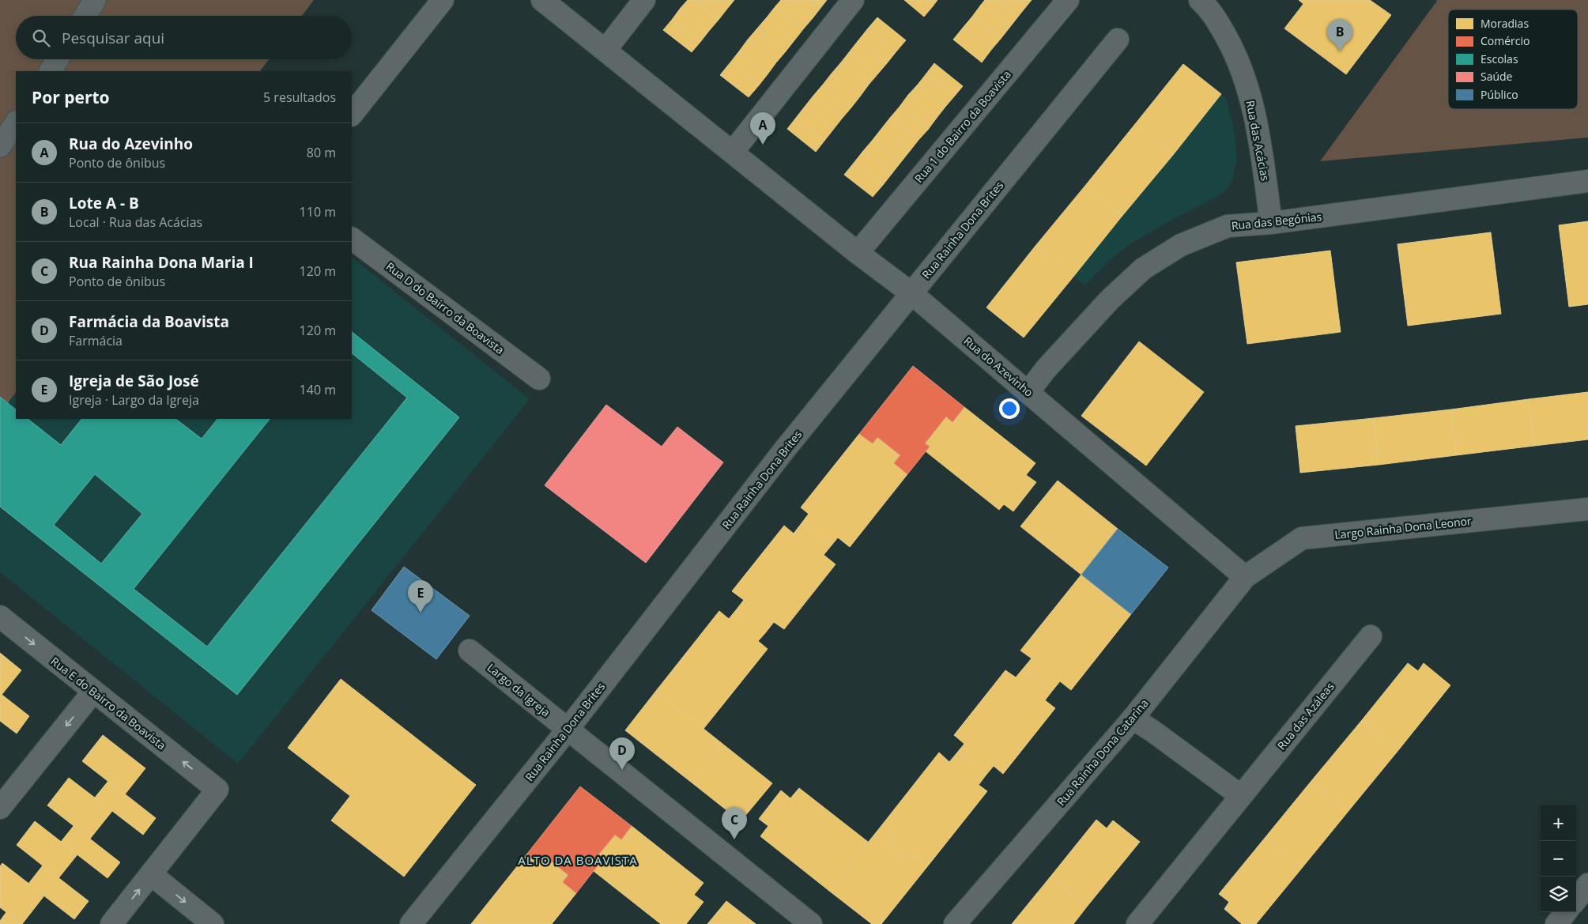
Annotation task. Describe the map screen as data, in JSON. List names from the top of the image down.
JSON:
{
  "streets": {
    "street": [
      "Rua 1 do Bairro da Boavista",
      "Rua das Acácias",
      "Rua das Begónias",
      "Rua Rainha Dona Brites",
      "Rua D do Bairro da Boavista",
      "Rua do Azevinho",
      "Largo Rainha Dona Leonor",
      "Largo da Igreja",
      "Rua E do Bairro da Boavista",
      "Rua das Azáleas",
      "Rua Rainha Dona Catarina"
    ]
  },
  "crossings": [
    ["Rua 1 do Bairro da Boavista", "Rua do Azevinho"],
    ["Rua das Acácias", "Rua das Begónias"],
    ["Rua das Begónias", "Rua do Azevinho"],
    ["Rua Rainha Dona Brites", "Rua do Azevinho"],
    ["Rua Rainha Dona Brites", "Largo da Igreja"],
    ["Rua do Azevinho", "Largo Rainha Dona Leonor"],
    ["Rua do Azevinho", "Rua Rainha Dona Catarina"],
    ["Largo Rainha Dona Leonor", "Rua Rainha Dona Catarina"]
  ],
  "districts": ["ALTO DA BOAVISTA"],
  "legend": [
    "Moradias",
    "Comércio",
    "Escolas",
    "Saúde",
    "Público"
  ],
  "page": {
    "search": "Pesquisar aqui",
    "pins": [
      "B",
      "A",
      "E",
      "D",
      "C"
    ],
    "heading": ["Por perto", "5 resultados"],
    "list": [
      {
        "mark": "A",
        "name": "Rua do Azevinho",
        "note": "Ponto de ônibus",
        "value": "80 m"
      },
      {
        "mark": "B",
        "name": "Lote A - B",
        "note": "Local · Rua das Acácias",
        "value": "110 m"
      },
      {
        "mark": "C",
        "name": "Rua Rainha Dona Maria I",
        "note": "Ponto de ônibus",
        "value": "120 m"
      },
      {
        "mark": "D",
        "name": "Farmácia da Boavista",
        "note": "Farmácia",
        "value": "120 m"
      },
      {
        "mark": "E",
        "name": "Igreja de São José",
        "note": "Igreja · Largo da Igreja",
        "value": "140 m"
      }
    ],
    "map_buttons": ["+", "−"]
  }
}
